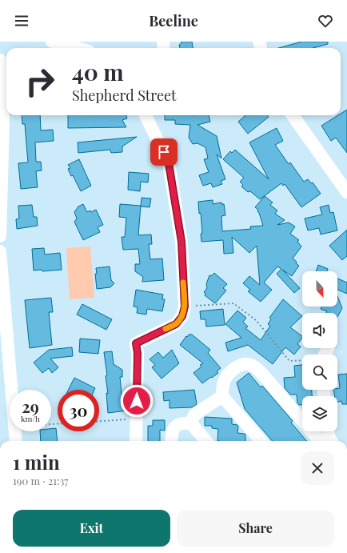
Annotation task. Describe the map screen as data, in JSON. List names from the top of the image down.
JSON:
{
  "north": "bottom",
  "page": {
    "header": "Beeline",
    "turn": ["40 m", "Shepherd Street"],
    "speed": "29 km/h",
    "limit": "30",
    "heading": ["1 min", "190 m · 21:37"],
    "buttons": ["Exit", "Share"]
  }
}
